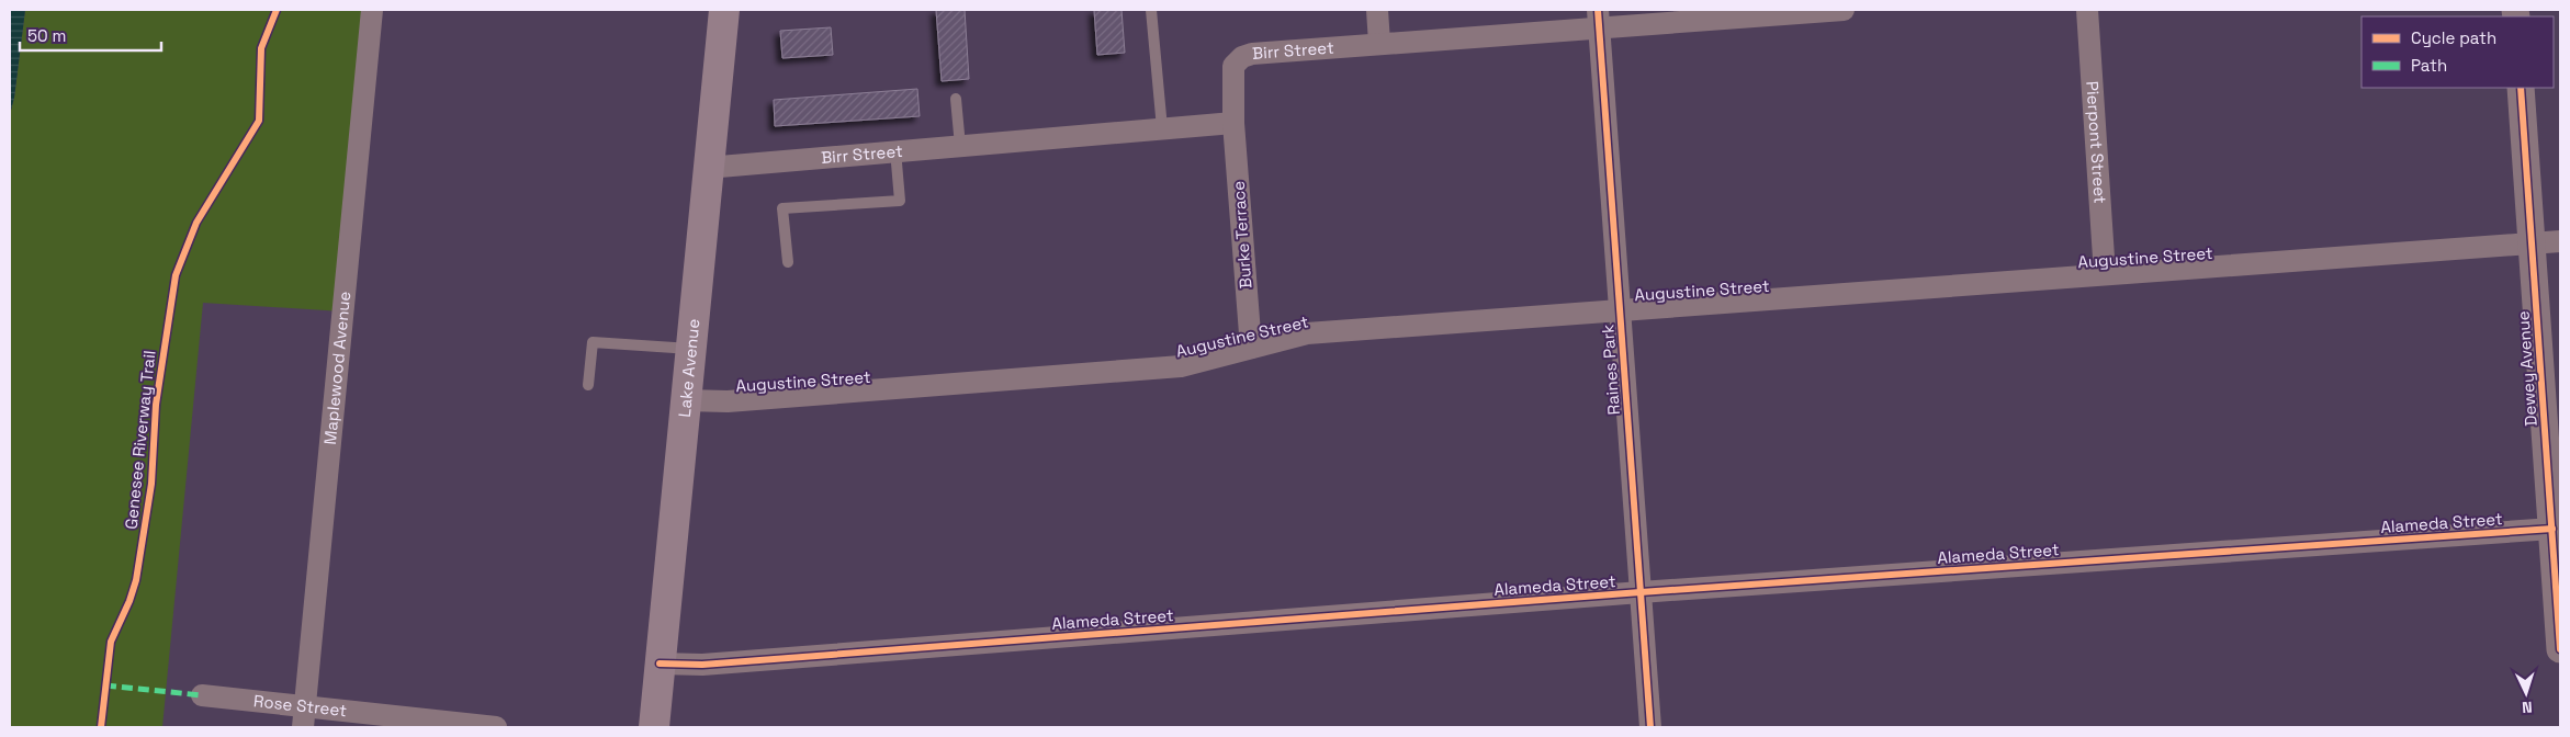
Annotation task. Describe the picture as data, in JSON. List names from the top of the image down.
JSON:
{
  "streets": {
    "main road": ["Lake Avenue"],
    "street": [
      "Birr Street",
      "Pierpont Street",
      "Burke Terrace",
      "Augustine Street",
      "Maplewood Avenue",
      "Dewey Avenue",
      "Raines Park",
      "Alameda Street",
      "Rose Street"
    ],
    "cycle path": ["Genesee Riverway Trail"]
  },
  "crossings": [
    ["Birr Street", "Burke Terrace"],
    ["Birr Street", "Lake Avenue"],
    ["Birr Street", "Raines Park"],
    ["Pierpont Street", "Augustine Street"],
    ["Burke Terrace", "Augustine Street"],
    ["Augustine Street", "Lake Avenue"],
    ["Augustine Street", "Dewey Avenue"],
    ["Augustine Street", "Raines Park"],
    ["Maplewood Avenue", "Rose Street"],
    ["Lake Avenue", "Alameda Street"],
    ["Dewey Avenue", "Alameda Street"],
    ["Raines Park", "Alameda Street"]
  ],
  "legend": ["Cycle path", "Path"],
  "scale_bar": "50 m",
  "north": "bottom"
}
